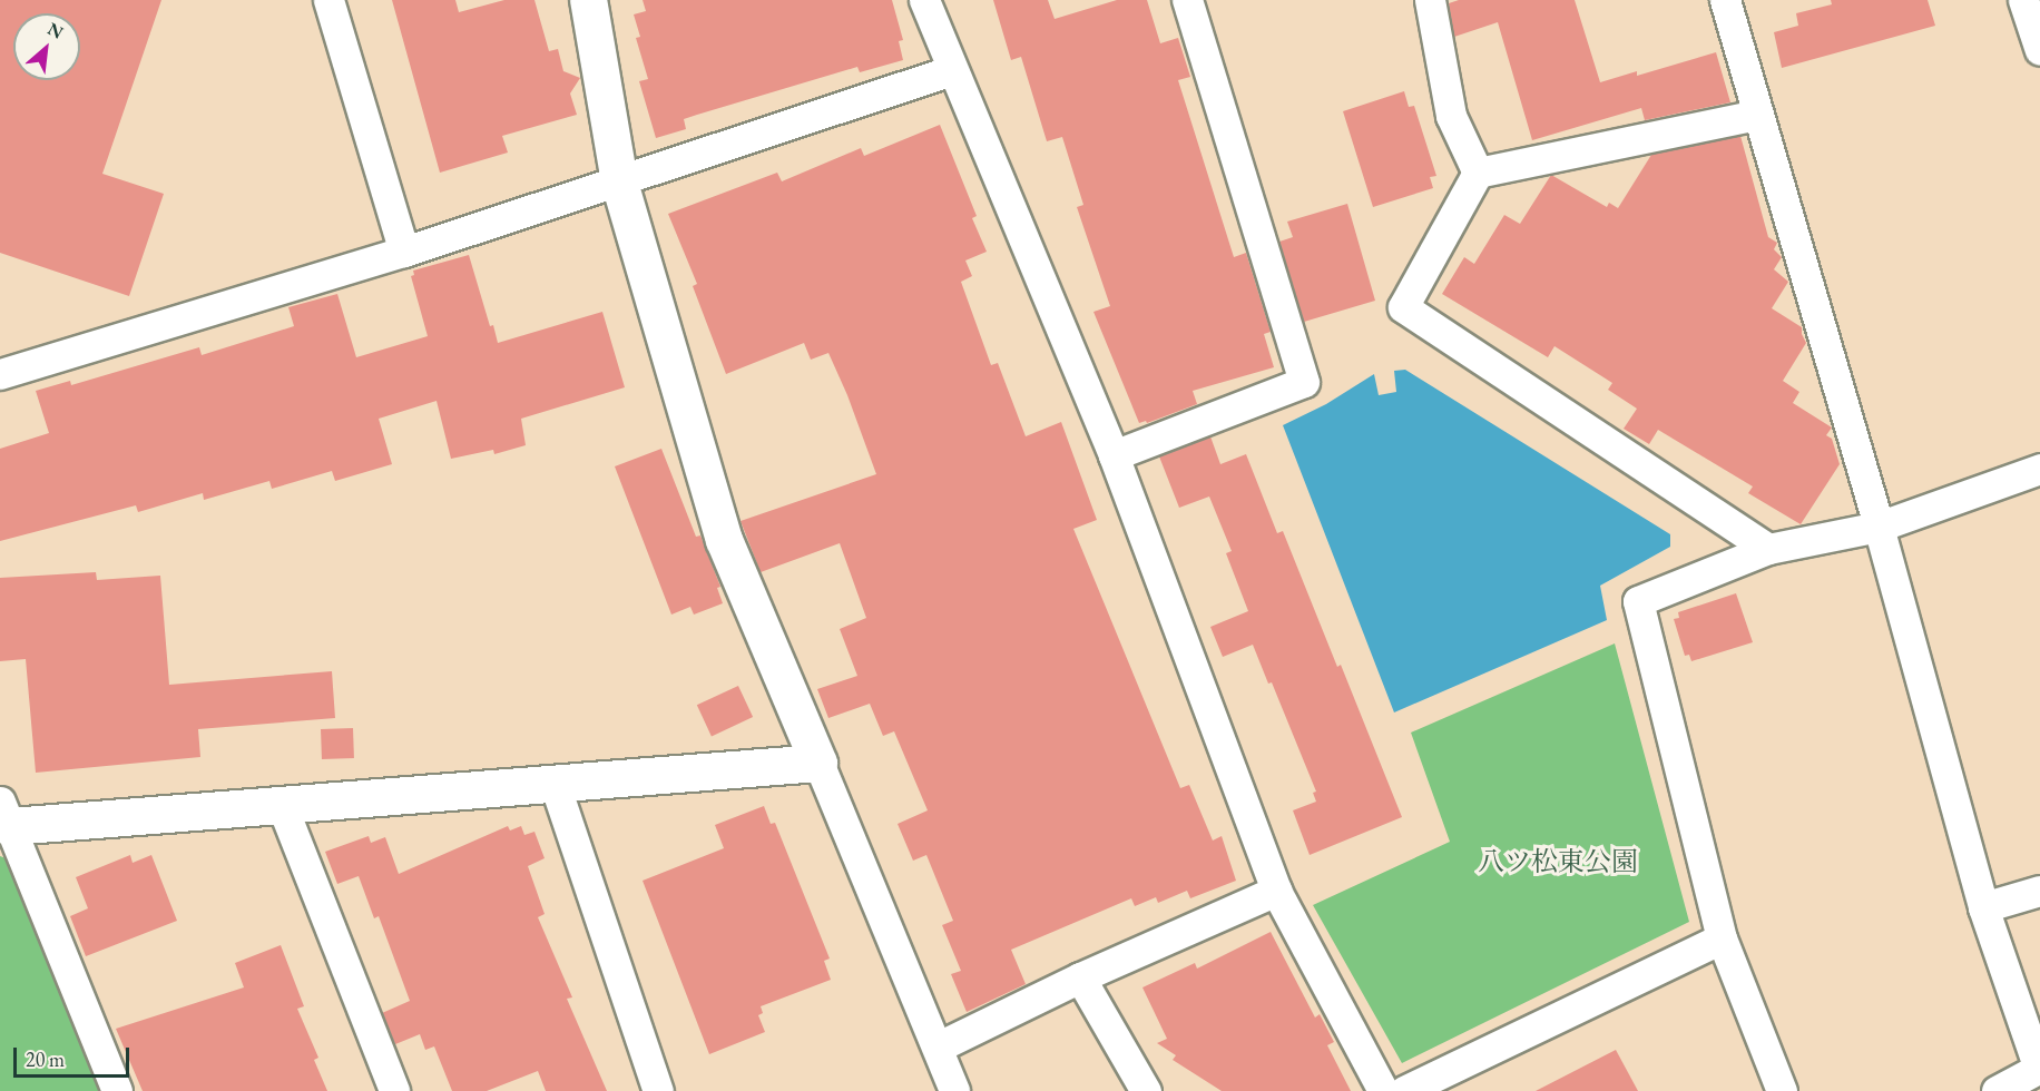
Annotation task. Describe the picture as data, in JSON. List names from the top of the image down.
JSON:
{
  "parks": ["八ツ松東公園"],
  "scale_bar": "20 m",
  "north": "top right"
}
